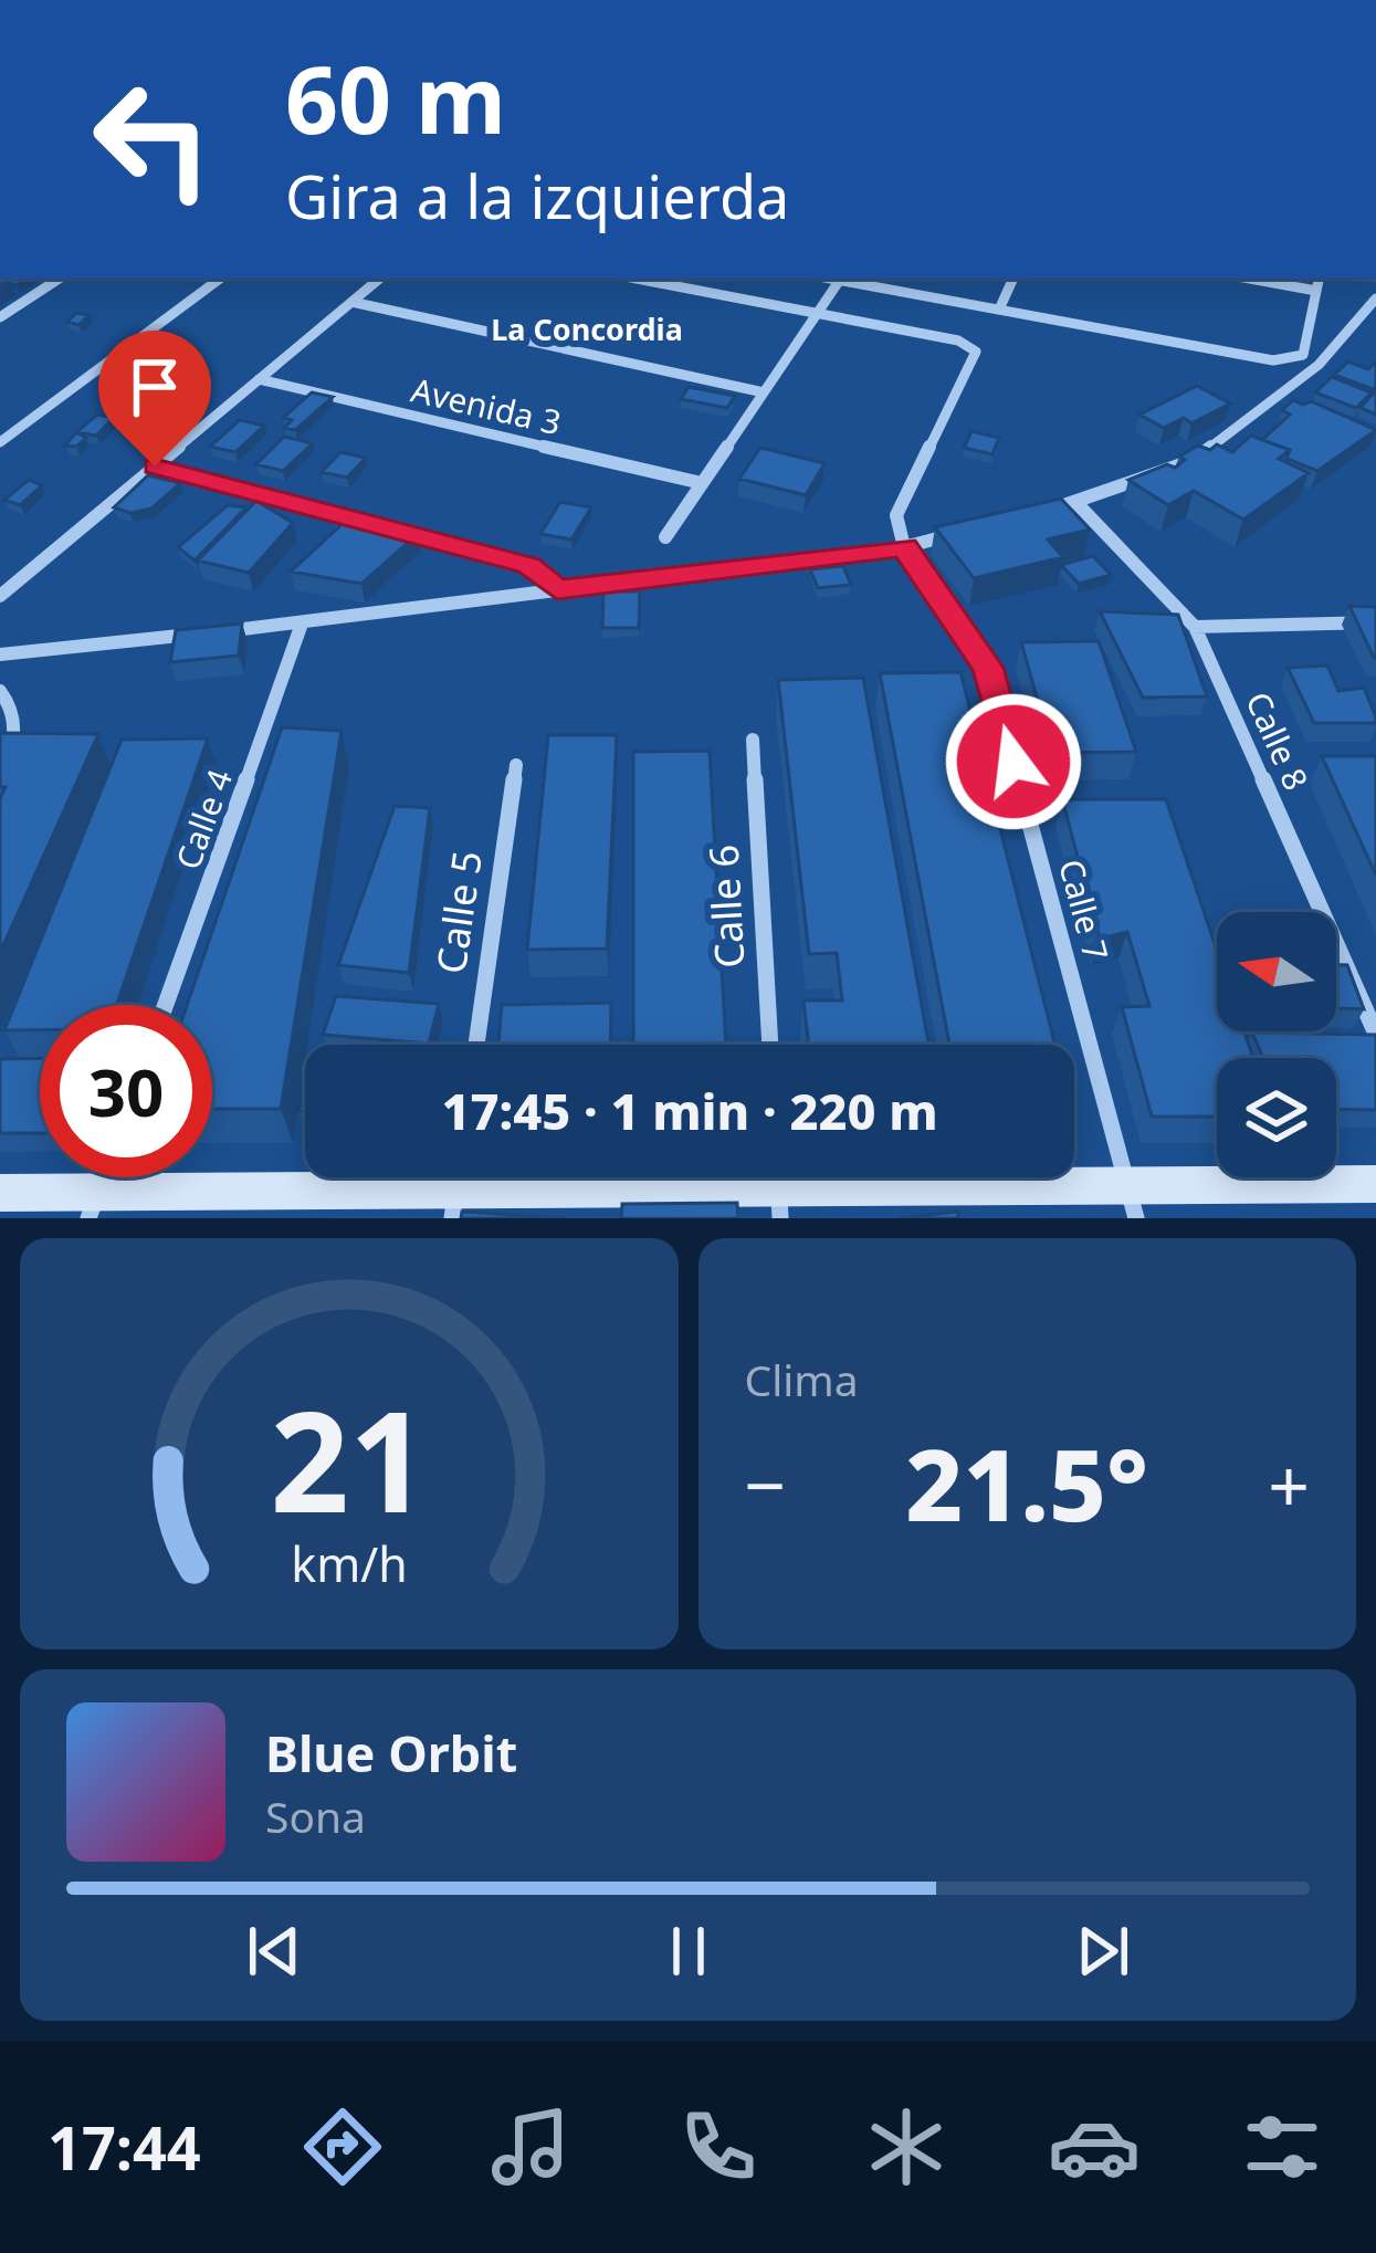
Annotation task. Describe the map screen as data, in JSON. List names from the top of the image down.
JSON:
{
  "streets": {
    "street": [
      "Avenida 3",
      "Calle 8",
      "Calle 4",
      "Calle 6",
      "Calle 7",
      "Calle 5"
    ]
  },
  "districts": ["La Concordia"],
  "north": "left",
  "page": {
    "turn": ["60 m", "Gira a la izquierda"],
    "limit": "30",
    "trip": "17:45 · 1 min · 220 m",
    "tile": "Clima",
    "heat": ["−", "21.5°", "+"],
    "song": ["Blue Orbit", "Sona"],
    "tabs": "17:44",
    "gauge": ["21", "km/h"]
  }
}
